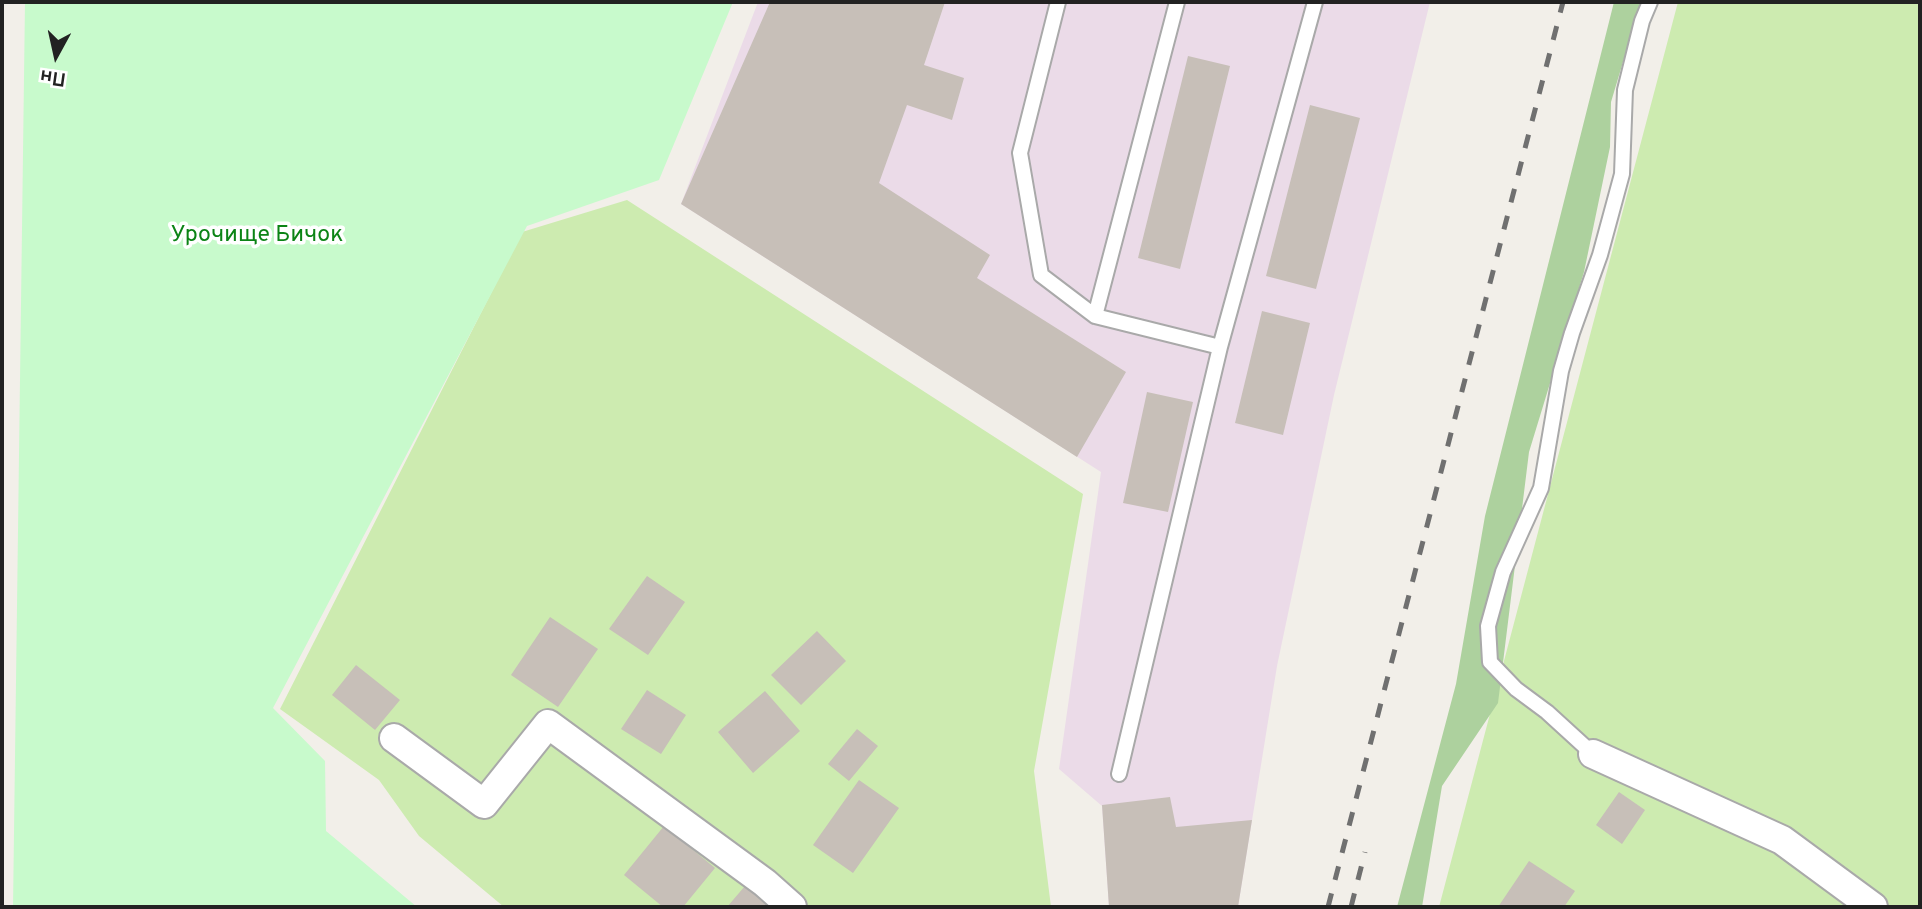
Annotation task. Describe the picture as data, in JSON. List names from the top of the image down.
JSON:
{
  "parks": ["Урочище Бичок"],
  "north": "bottom"
}
